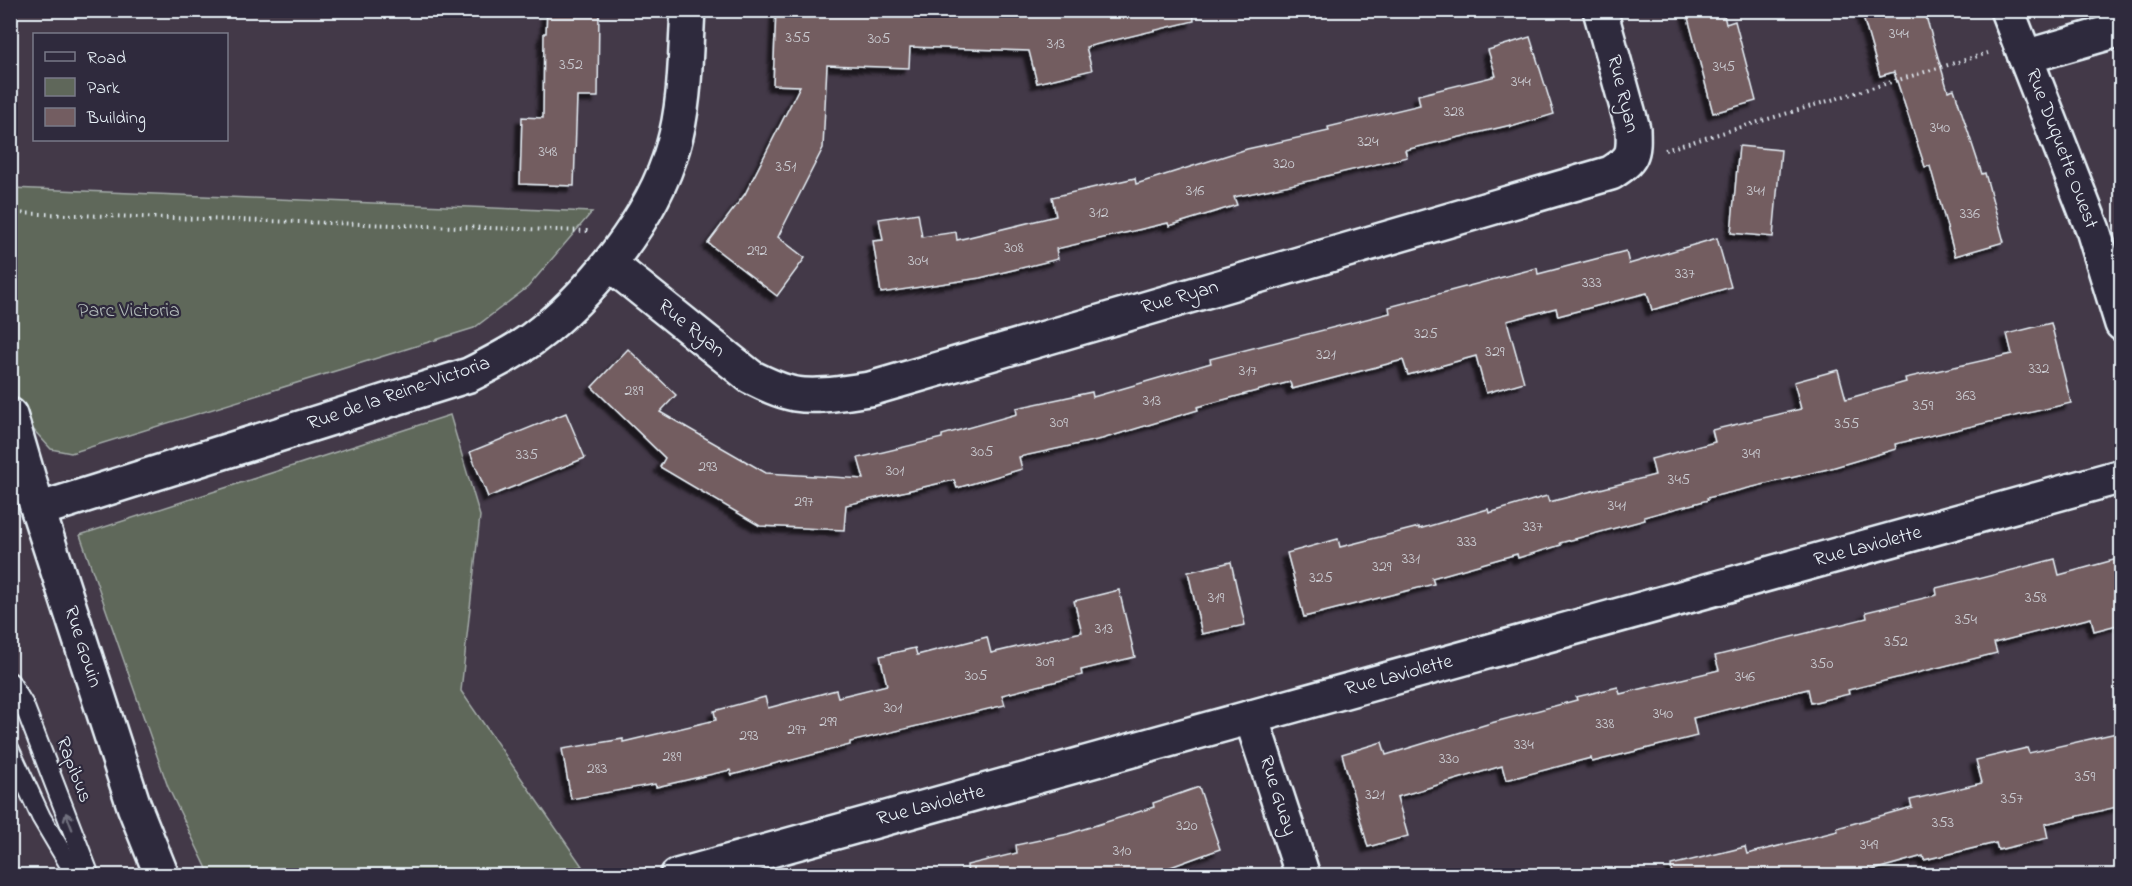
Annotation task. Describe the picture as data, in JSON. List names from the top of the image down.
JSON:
{
  "streets": {
    "street": [
      "Rue Ryan",
      "Rue Duquette Ouest",
      "Rue de la Reine-Victoria",
      "Rue Laviolette",
      "Rue Gouin",
      "Rue Guay"
    ],
    "lane": ["Rapibus"]
  },
  "crossings": [
    ["Rue Ryan", "Rue de la Reine-Victoria"],
    ["Rue de la Reine-Victoria", "Rue Gouin"],
    ["Rue Laviolette", "Rue Guay"]
  ],
  "parks": ["Parc Victoria"],
  "house_numbers": [
    "344",
    "355",
    "305",
    "313",
    "352",
    "345",
    "344",
    "328",
    "340",
    "324",
    "348",
    "320",
    "351",
    "316",
    "341",
    "312",
    "336",
    "308",
    "292",
    "304",
    "337",
    "333",
    "325",
    "329",
    "321",
    "332",
    "317",
    "289",
    "363",
    "313",
    "359",
    "309",
    "355",
    "305",
    "349",
    "335",
    "293",
    "301",
    "345",
    "297",
    "341",
    "337",
    "333",
    "331",
    "329",
    "325",
    "319",
    "358",
    "354",
    "313",
    "352",
    "309",
    "350",
    "305",
    "346",
    "301",
    "340",
    "299",
    "338",
    "297",
    "293",
    "334",
    "289",
    "330",
    "283",
    "359",
    "321",
    "357",
    "353",
    "320",
    "349",
    "310"
  ],
  "legend": ["Road", "Park", "Building"]
}
